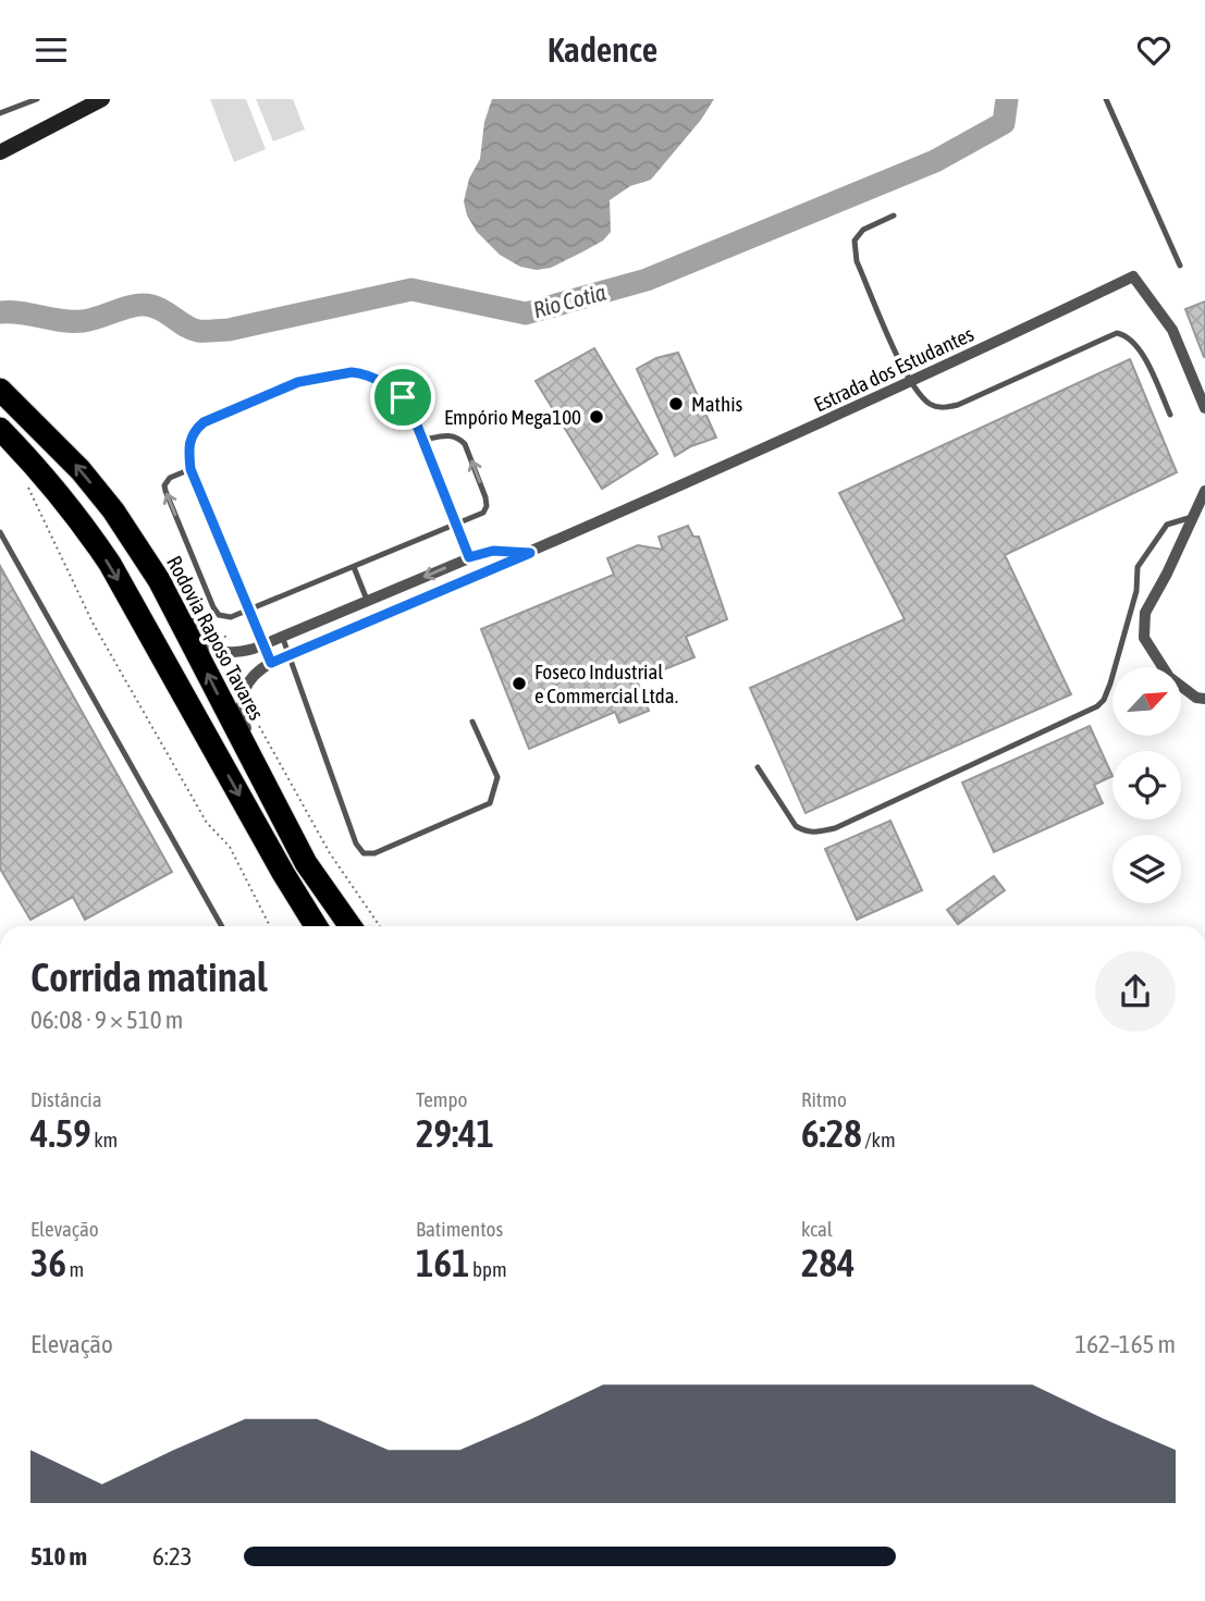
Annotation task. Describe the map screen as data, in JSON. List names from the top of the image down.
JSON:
{
  "streets": {
    "highway": ["Rodovia Raposo Tavares"],
    "street": ["Estrada dos Estudantes"]
  },
  "crossings": [
    ["Estrada dos Estudantes", "Rodovia Raposo Tavares"]
  ],
  "water": ["Rio Cotia"],
  "places": ["Mathis", "Empório Mega100", "Foseco Industrial e Commercial Ltda."],
  "north": "top right",
  "page": {
    "header": "Kadence",
    "heading": ["Corrida matinal", "06:08 · 9 × 510 m"],
    "stats": [
      ["Distância", "4.59 km"],
      ["Tempo", "29:41"],
      ["Ritmo", "6:28 /km"],
      ["Elevação", "36 m"],
      ["Batimentos", "161 bpm"],
      ["kcal", "284"]
    ],
    "chart": ["Elevação", "162–165 m"],
    "list": [
      {
        "name": "510 m",
        "note": "6:23"
      }
    ]
  }
}
